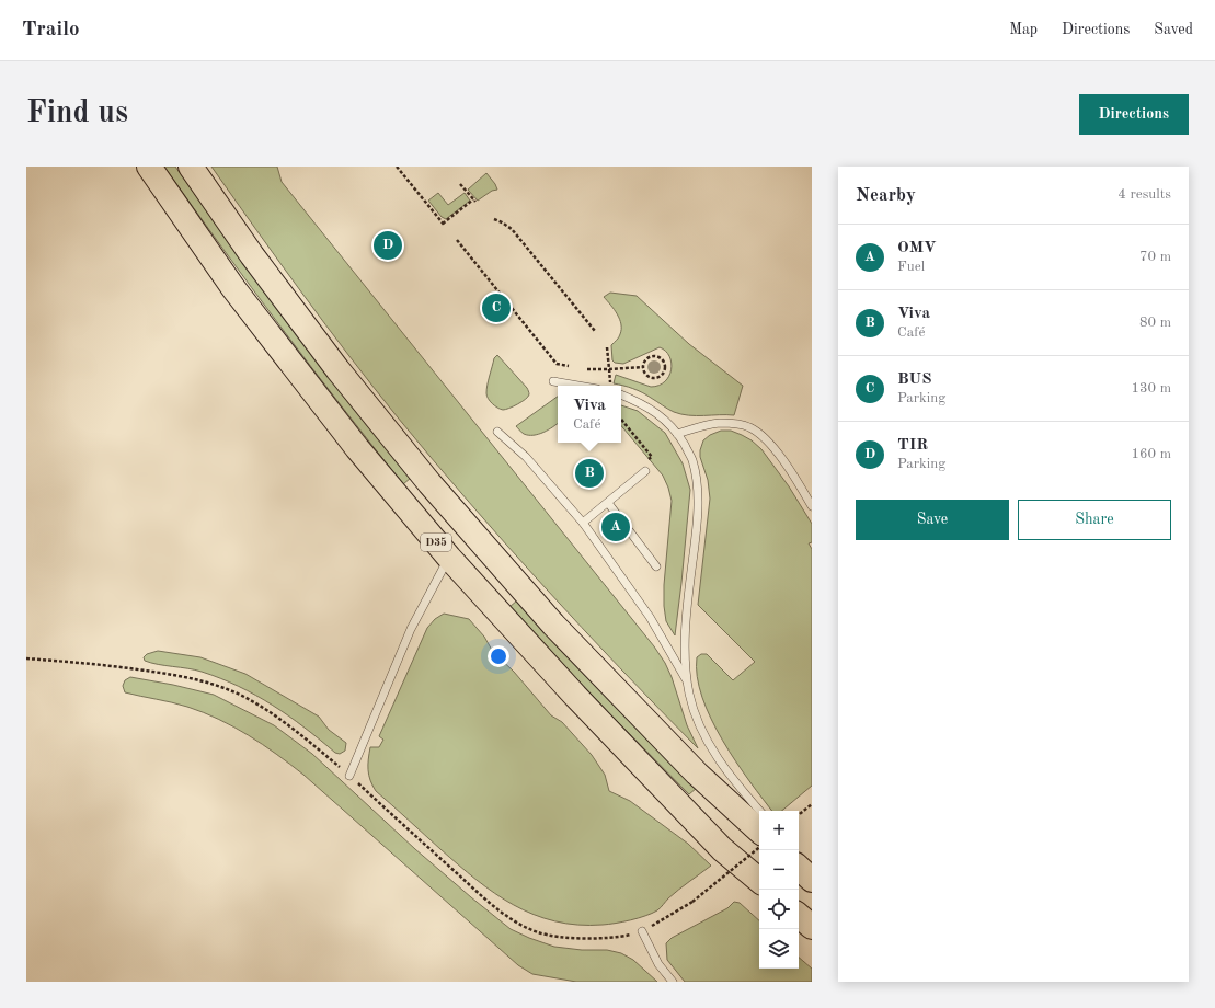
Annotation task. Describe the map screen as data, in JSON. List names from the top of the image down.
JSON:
{
  "streets": {
    "highway": ["D35"]
  },
  "page": {
    "header": "Trailo",
    "nav": ["Map", "Directions", "Saved"],
    "buttons": [
      "Directions",
      ["Save", "Share"]
    ],
    "title": "Find us",
    "heading": ["Nearby", "4 results"],
    "list": [
      {
        "mark": "A",
        "name": "OMV",
        "note": "Fuel",
        "value": "70 m"
      },
      {
        "mark": "B",
        "name": "Viva",
        "note": "Café",
        "value": "80 m"
      },
      {
        "mark": "C",
        "name": "BUS",
        "note": "Parking",
        "value": "130 m"
      },
      {
        "mark": "D",
        "name": "TIR",
        "note": "Parking",
        "value": "160 m"
      }
    ],
    "pins": [
      "D",
      "C",
      "B",
      "A"
    ],
    "popup": ["Viva", "Café"],
    "map_buttons": ["+", "−"]
  }
}
